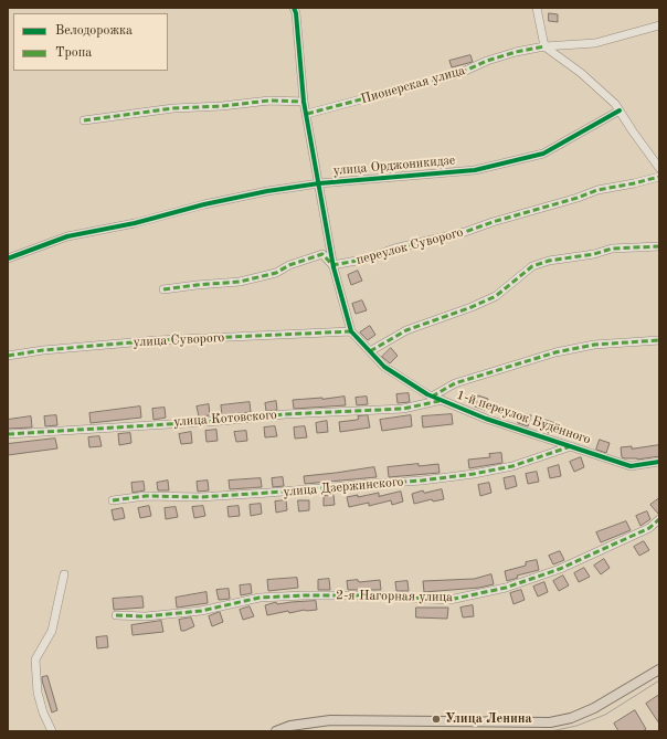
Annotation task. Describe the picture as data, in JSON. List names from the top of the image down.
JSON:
{
  "streets": {
    "street": [
      "Пионерская улица",
      "улица Орджоникидзе",
      "переулок Суворого",
      "улица Суворого",
      "1-й переулок Будённого",
      "улица Котовского",
      "улица Дзержинского",
      "2-я Нагорная улица"
    ]
  },
  "crossings": [
    ["улица Суворого", "1-й переулок Будённого"],
    ["1-й переулок Будённого", "улица Котовского"],
    ["1-й переулок Будённого", "улица Дзержинского"]
  ],
  "places": ["Улица Ленина"],
  "legend": ["Велодорожка", "Тропа"]
}
